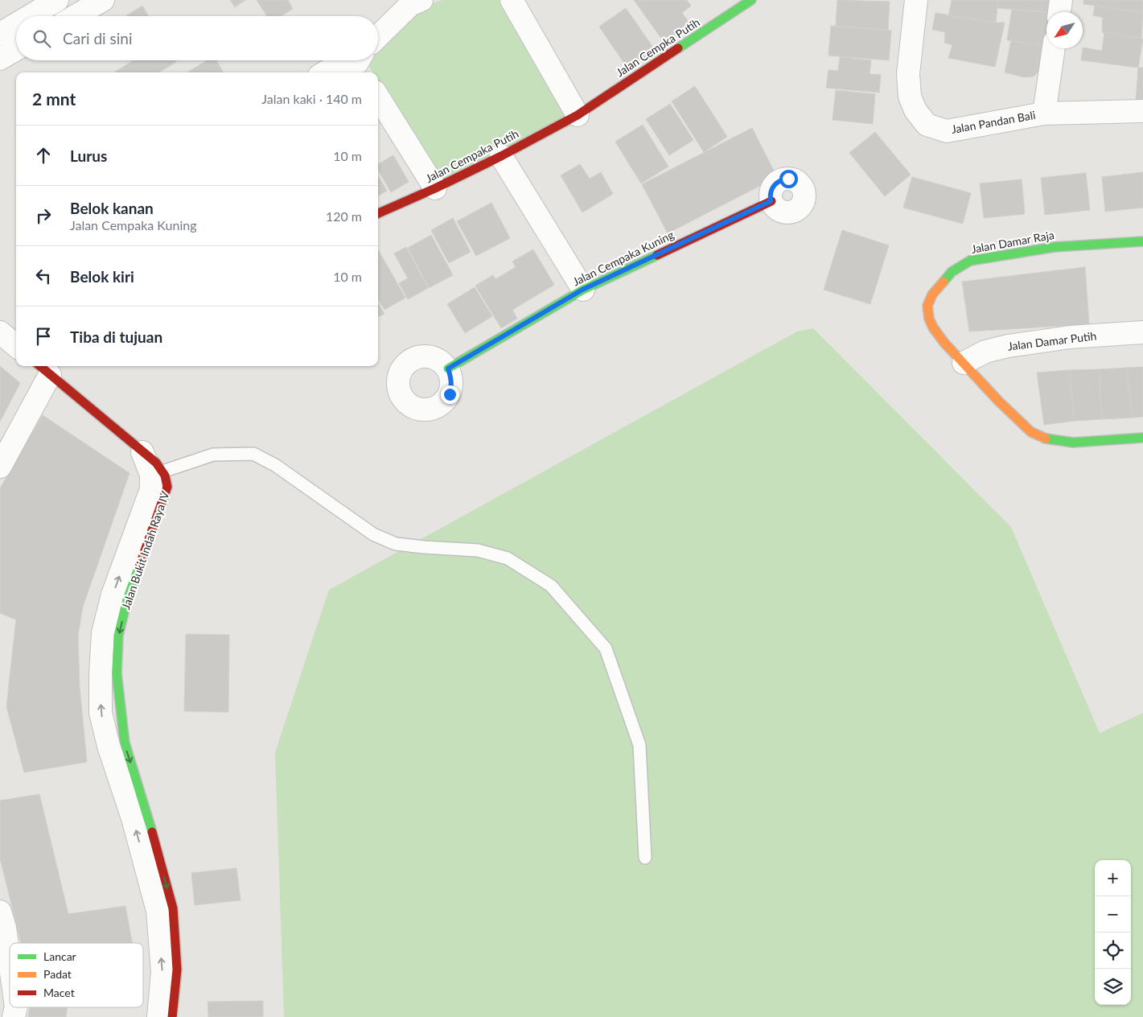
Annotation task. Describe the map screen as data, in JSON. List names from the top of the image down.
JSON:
{
  "streets": {
    "street": [
      "Jalan Cempka Putih",
      "Jalan Pandan Bali",
      "Jalan Cempaka Putih",
      "Jalan Damar Raja",
      "Jalan Cempaka Kuning",
      "Jalan Damar Putih",
      "Jalan Bukit Indah Raya IV"
    ]
  },
  "crossings": [
    ["Jalan Cempka Putih", "Jalan Cempaka Putih"],
    ["Jalan Damar Raja", "Jalan Damar Putih"]
  ],
  "legend": ["Lancar", "Padat", "Macet"],
  "north": "bottom left",
  "page": {
    "search": "Cari di sini",
    "heading": ["2 mnt", "Jalan kaki · 140 m"],
    "list": [
      ["Lurus", "10 m"],
      ["Belok kanan", "Jalan Cempaka Kuning", "120 m"],
      ["Belok kiri", "10 m"],
      "Tiba di tujuan"
    ],
    "map_buttons": ["+", "−"]
  }
}
